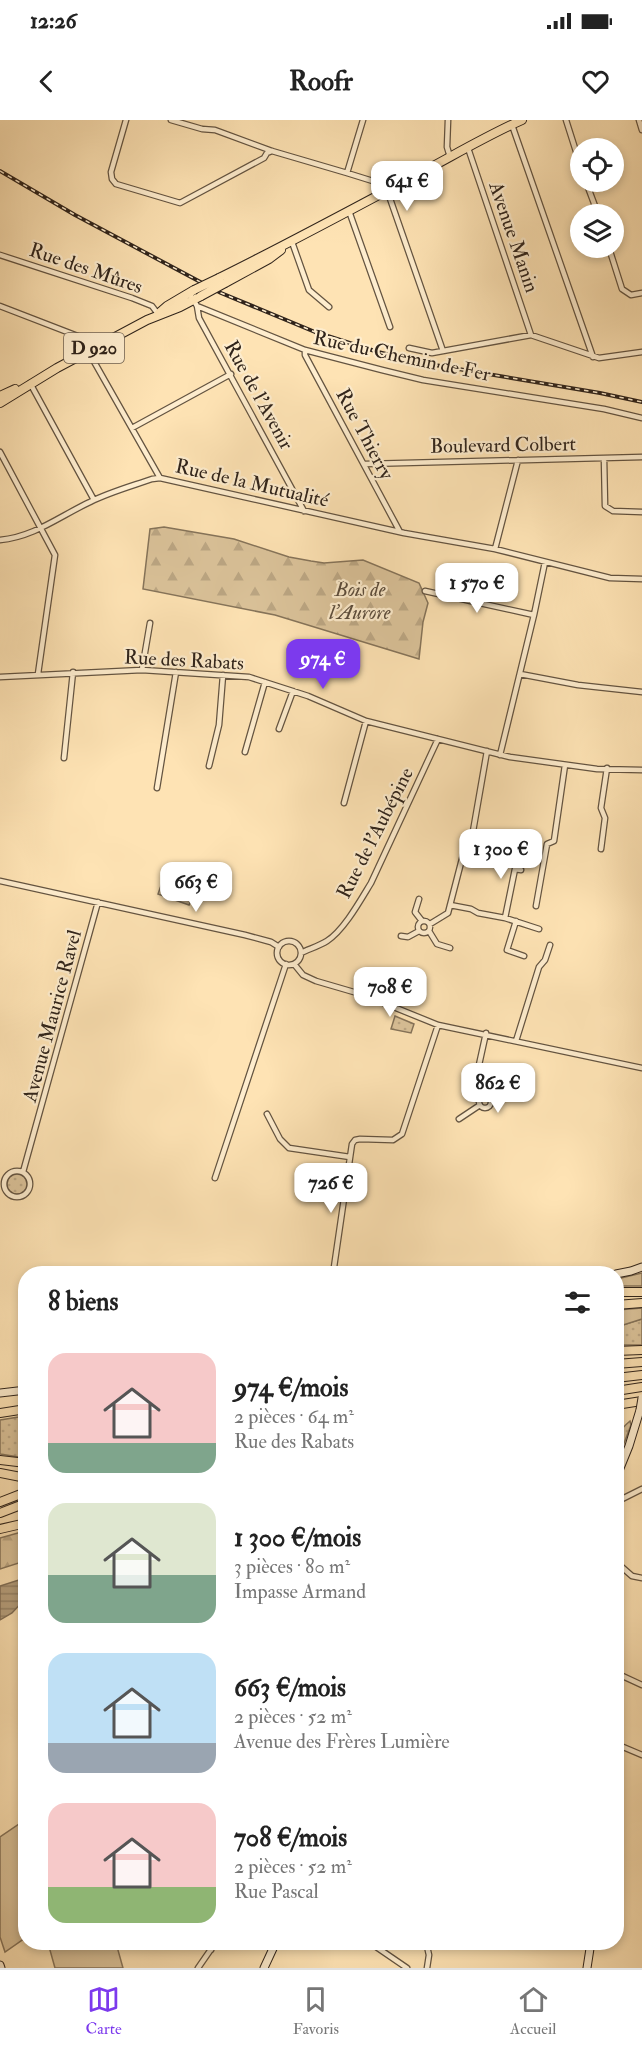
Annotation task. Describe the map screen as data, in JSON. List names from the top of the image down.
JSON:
{
  "streets": {
    "main road": ["D 920"],
    "street": [
      "Avenue Manin",
      "Rue des Mûres",
      "Rue du Chemin de Fer",
      "Rue de l'Avenir",
      "Rue Thierry",
      "Boulevard Colbert",
      "Rue de la Mutualité",
      "Rue des Rabats",
      "Rue de l'Aubépine",
      "Avenue Maurice Ravel"
    ]
  },
  "crossings": [
    ["Avenue Manin", "D 920"],
    ["Rue des Mûres", "D 920"],
    ["D 920", "Rue du Chemin de Fer"],
    ["D 920", "Rue de l'Avenir"],
    ["Rue du Chemin de Fer", "Rue de l'Avenir"],
    ["Rue du Chemin de Fer", "Rue Thierry"],
    ["Rue de l'Avenir", "Rue de la Mutualité"],
    ["Rue Thierry", "Boulevard Colbert"],
    ["Rue Thierry", "Rue de la Mutualité"],
    ["Rue des Rabats", "Rue de l'Aubépine"]
  ],
  "parks": ["Bois de l'Aurore"],
  "page": {
    "status": "12:26",
    "header": "Roofr",
    "price": [
      "641 €",
      "1 570 €",
      "974 €",
      "1 300 €",
      "663 €",
      "708 €",
      "862 €",
      "726 €"
    ],
    "heading": "8 biens",
    "list": [
      {
        "name": "974 €/mois",
        "note": "2 pièces · 64 m² · Rue des Rabats"
      },
      {
        "name": "1 300 €/mois",
        "note": "3 pièces · 80 m² · Impasse Armand"
      },
      {
        "name": "663 €/mois",
        "note": "2 pièces · 52 m² · Avenue des Frères Lumière"
      },
      {
        "name": "708 €/mois",
        "note": "2 pièces · 52 m² · Rue Pascal"
      }
    ],
    "tabs": ["Carte", "Favoris", "Accueil"]
  }
}
